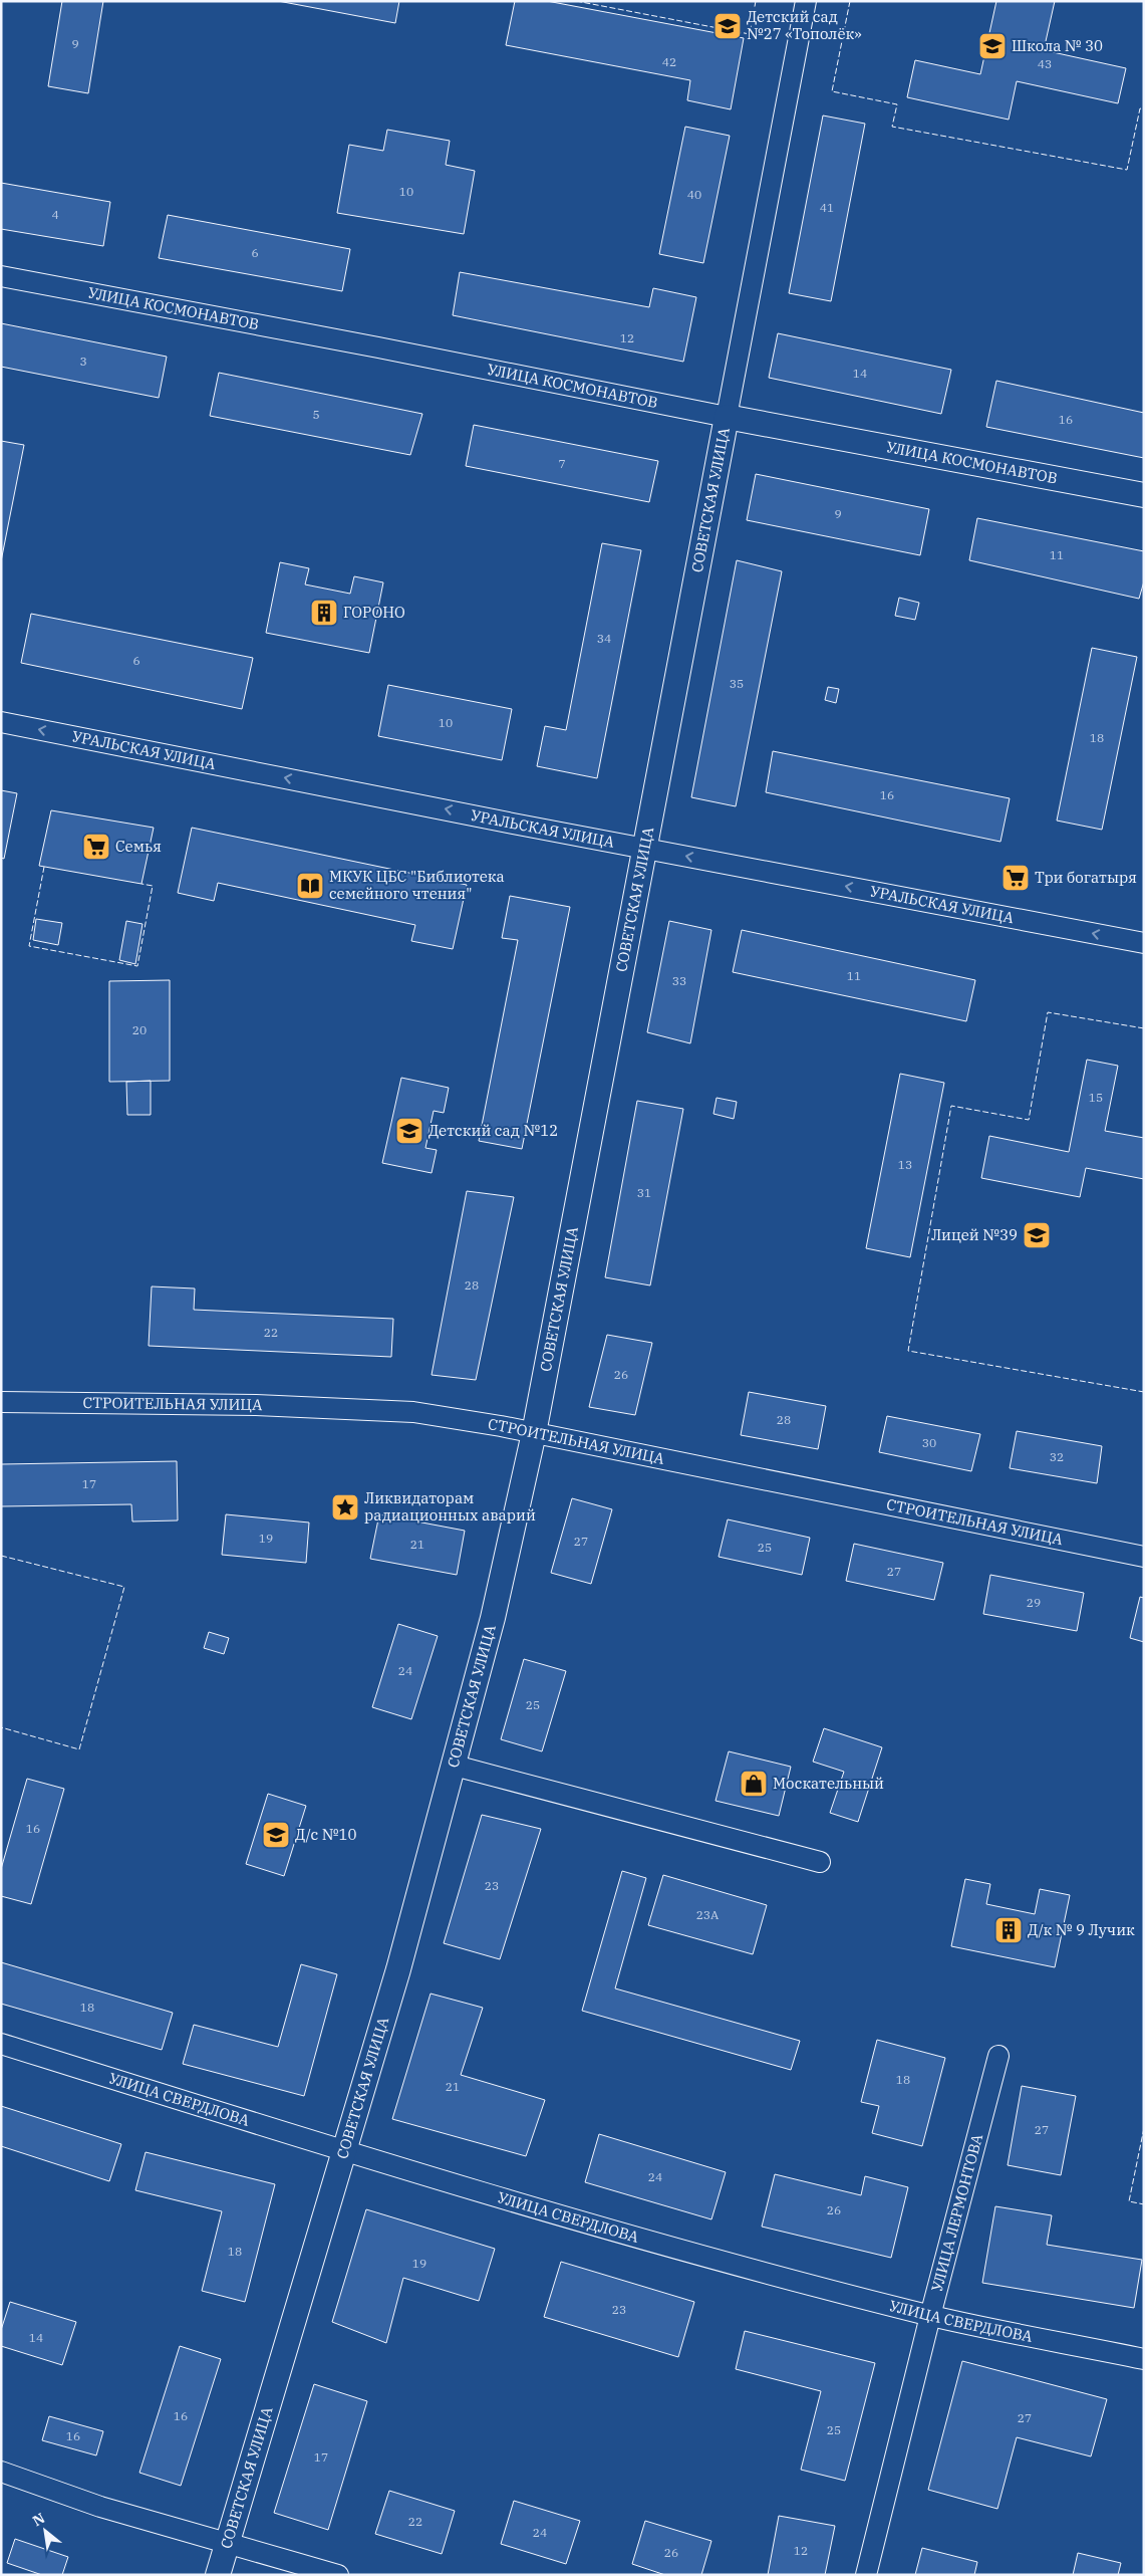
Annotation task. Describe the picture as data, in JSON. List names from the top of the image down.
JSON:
{
  "streets": {
    "street": [
      "УЛИЦА КОСМОНАВТОВ",
      "СОВЕТСКАЯ УЛИЦА",
      "УРАЛЬСКАЯ УЛИЦА",
      "СТРОИТЕЛЬНАЯ УЛИЦА",
      "УЛИЦА СВЕРДЛОВА",
      "УЛИЦА ЛЕРМОНТОВА"
    ]
  },
  "crossings": [
    ["УЛИЦА КОСМОНАВТОВ", "СОВЕТСКАЯ УЛИЦА"],
    ["СОВЕТСКАЯ УЛИЦА", "УРАЛЬСКАЯ УЛИЦА"],
    ["СОВЕТСКАЯ УЛИЦА", "СТРОИТЕЛЬНАЯ УЛИЦА"],
    ["СОВЕТСКАЯ УЛИЦА", "УЛИЦА СВЕРДЛОВА"],
    ["УЛИЦА СВЕРДЛОВА", "УЛИЦА ЛЕРМОНТОВА"]
  ],
  "one_way": ["УРАЛЬСКАЯ УЛИЦА"],
  "places": {
    "school or university": [
      "Детский сад №27 «Тополёк»",
      "Школа № 30",
      "Детский сад №12",
      "Лицей №39",
      "Д/с №10"
    ],
    "building": ["ГОРОНО", "Д/к № 9 Лучик"],
    "supermarket": ["Семья", "Три богатыря"],
    "library": ["МКУК ЦБС \"Библиотека семейного чтения\""],
    "place": ["Ликвидаторам радиационных аварий"],
    "shop": ["Москательный"]
  },
  "house_numbers": [
    "9",
    "42",
    "43",
    "10",
    "40",
    "41",
    "4",
    "6",
    "12",
    "3",
    "14",
    "5",
    "16",
    "7",
    "9",
    "11",
    "34",
    "6",
    "35",
    "10",
    "18",
    "16",
    "11",
    "33",
    "20",
    "15",
    "13",
    "31",
    "28",
    "22",
    "26",
    "28",
    "30",
    "32",
    "17",
    "19",
    "27",
    "21",
    "25",
    "27",
    "29",
    "24",
    "25",
    "16",
    "23",
    "23А",
    "18",
    "18",
    "21",
    "27",
    "24",
    "26",
    "18",
    "19",
    "23",
    "14",
    "16",
    "27",
    "25",
    "16",
    "17",
    "22",
    "24",
    "12",
    "26"
  ],
  "north": "top left"
}
